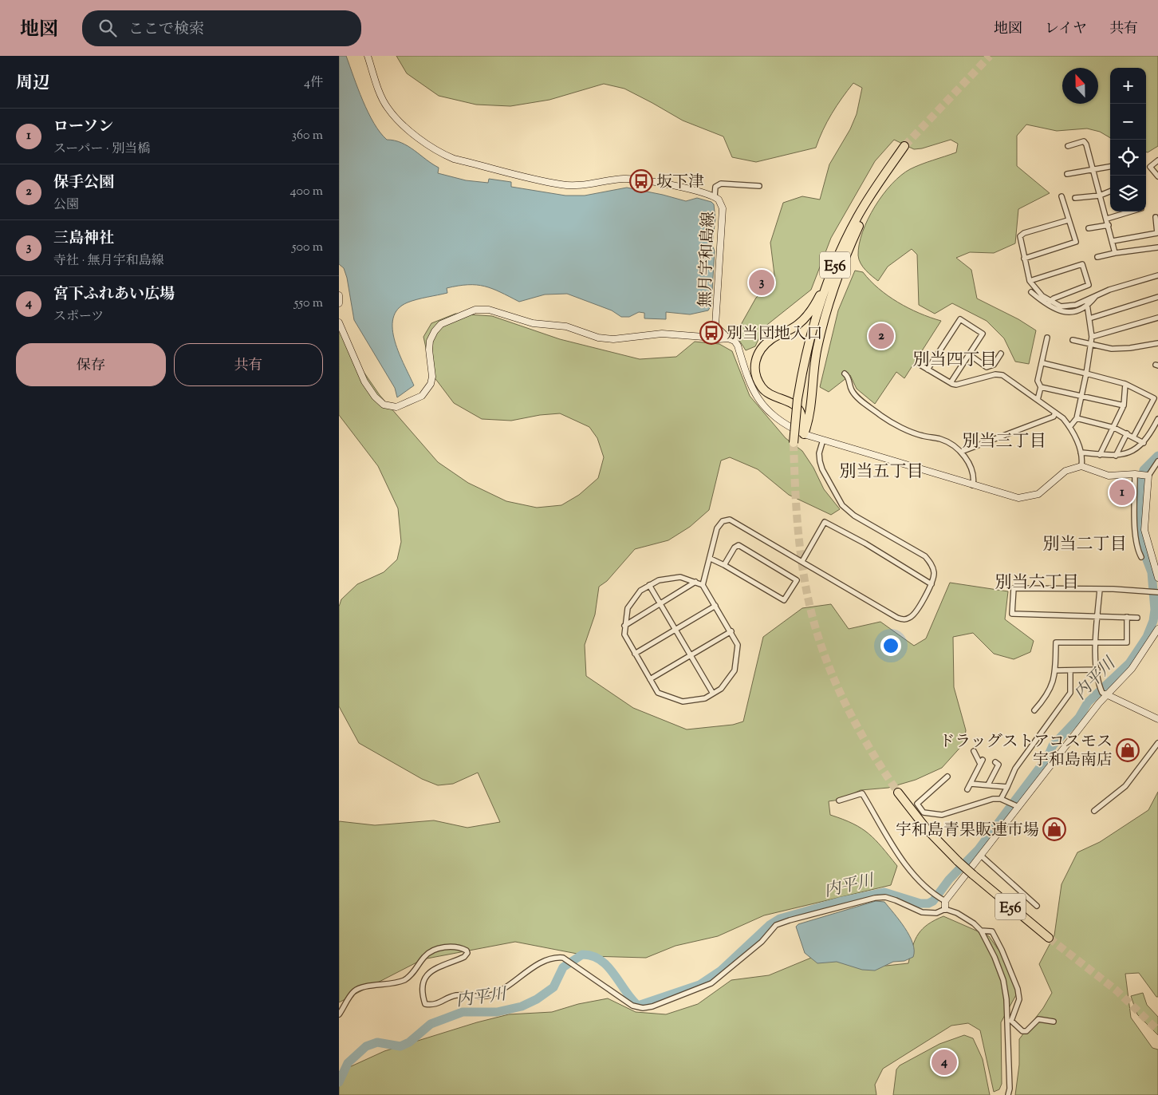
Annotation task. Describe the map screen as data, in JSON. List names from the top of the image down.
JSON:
{
  "streets": {
    "highway": ["E56"],
    "street": ["無月宇和島線"]
  },
  "districts": [
    "別当四丁目",
    "別当三丁目",
    "別当五丁目",
    "別当二丁目",
    "別当六丁目"
  ],
  "water": ["内平川"],
  "places": {
    "bus stop": ["坂下津", "別当団地入口"],
    "shop": ["ドラッグストアコスモス 宇和島南店", "宇和島青果販連市場"]
  },
  "north": "top",
  "page": {
    "header": "地図",
    "search": "ここで検索",
    "nav": ["地図", "レイヤ", "共有"],
    "heading": ["周辺", "4件"],
    "map_buttons": ["+", "−"],
    "list": [
      {
        "mark": "1",
        "name": "ローソン",
        "note": "スーパー · 別当橋",
        "value": "360 m"
      },
      {
        "mark": "2",
        "name": "保手公園",
        "note": "公園",
        "value": "400 m"
      },
      {
        "mark": "3",
        "name": "三島神社",
        "note": "寺社 · 無月宇和島線",
        "value": "500 m"
      },
      {
        "mark": "4",
        "name": "宮下ふれあい広場",
        "note": "スポーツ",
        "value": "550 m"
      }
    ],
    "pins": [
      "3",
      "2",
      "1",
      "4"
    ],
    "buttons": ["保存", "共有"]
  }
}
